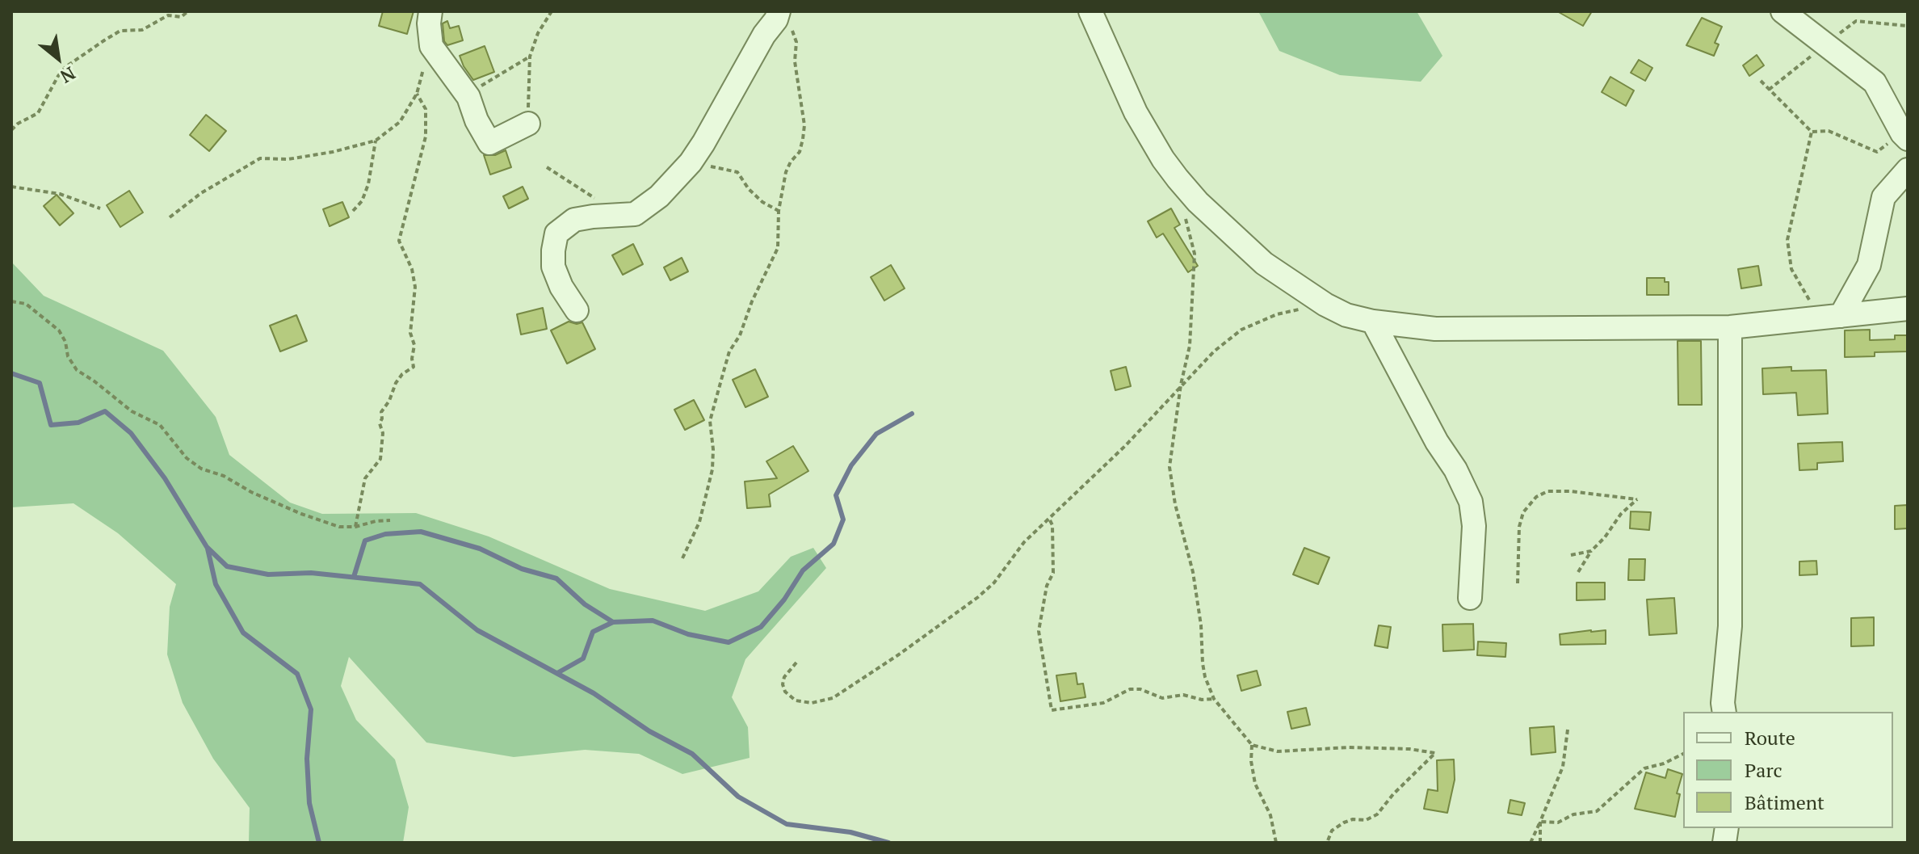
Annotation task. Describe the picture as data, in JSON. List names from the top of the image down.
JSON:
{
  "legend": ["Route", "Parc", "Bâtiment"],
  "north": "bottom right"
}
